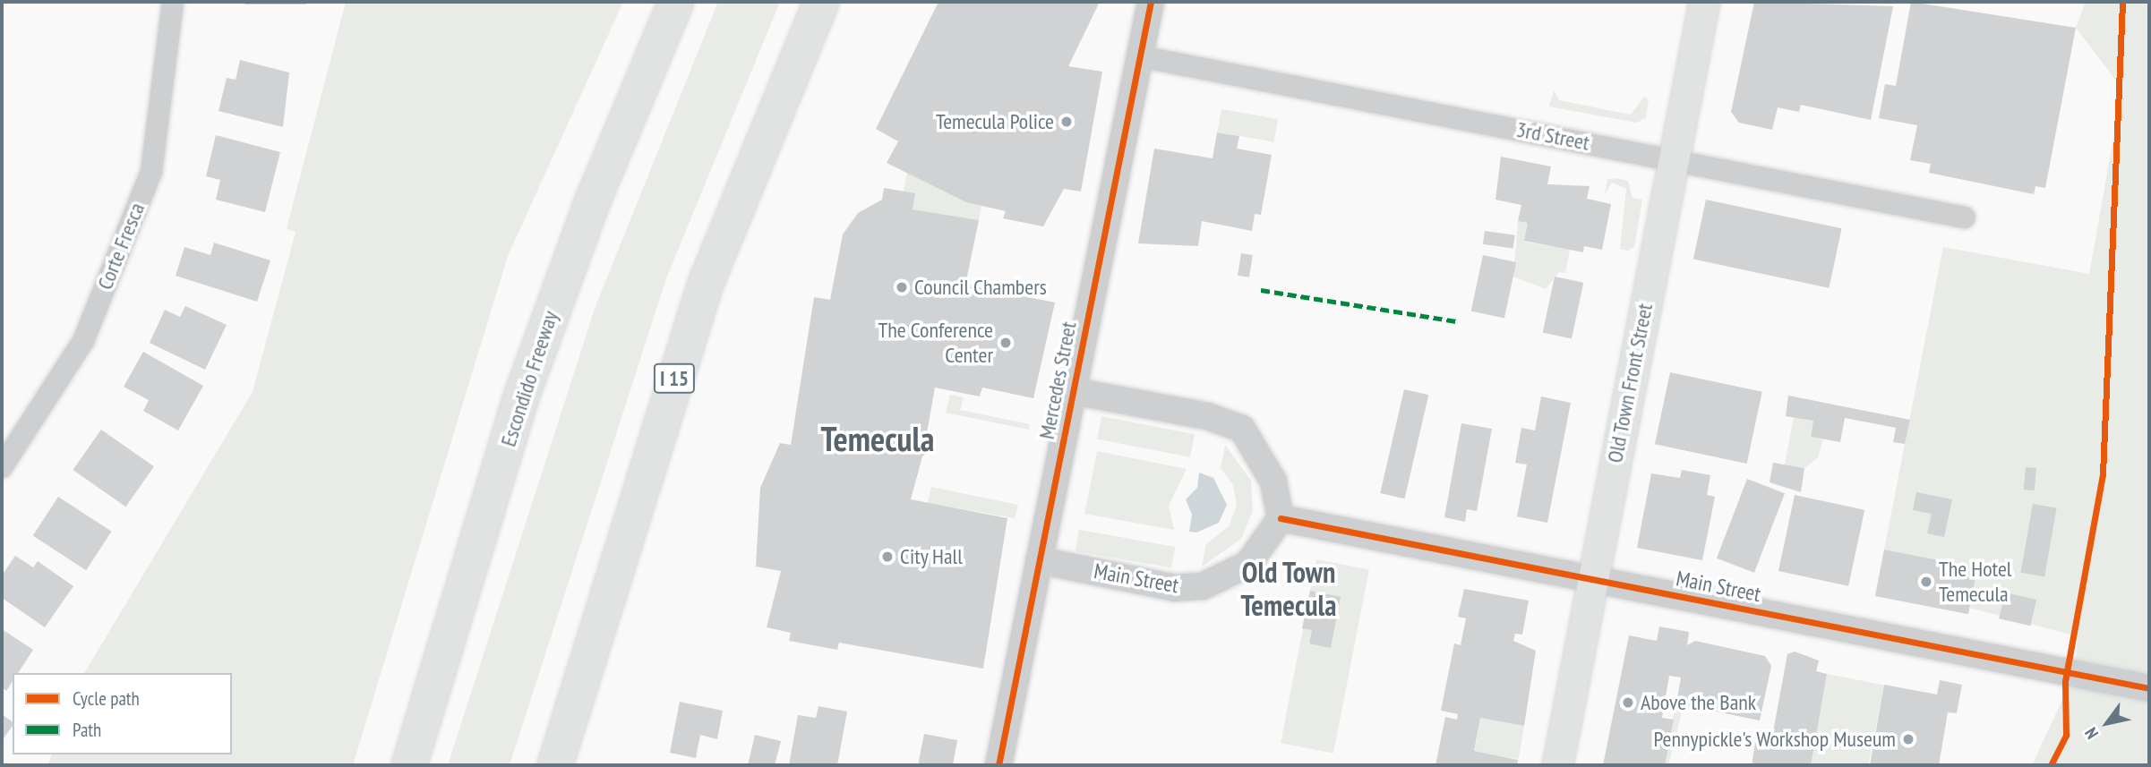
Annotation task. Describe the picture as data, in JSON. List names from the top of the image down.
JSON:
{
  "streets": {
    "highway": ["Escondido Freeway", "I 15"],
    "main road": ["Old Town Front Street"],
    "street": [
      "3rd Street",
      "Corte Fresca",
      "Mercedes Street",
      "Main Street"
    ]
  },
  "crossings": [
    ["3rd Street", "Mercedes Street"],
    ["3rd Street", "Old Town Front Street"],
    ["Mercedes Street", "Main Street"],
    ["Old Town Front Street", "Main Street"]
  ],
  "districts": ["Temecula", "Old Town Temecula"],
  "places": [
    "Temecula Police",
    "Council Chambers",
    "The Conference Center",
    "City Hall",
    "The Hotel Temecula",
    "Above the Bank",
    "Pennypickle's Workshop Museum"
  ],
  "legend": ["Cycle path", "Path"],
  "north": "bottom left"
}
